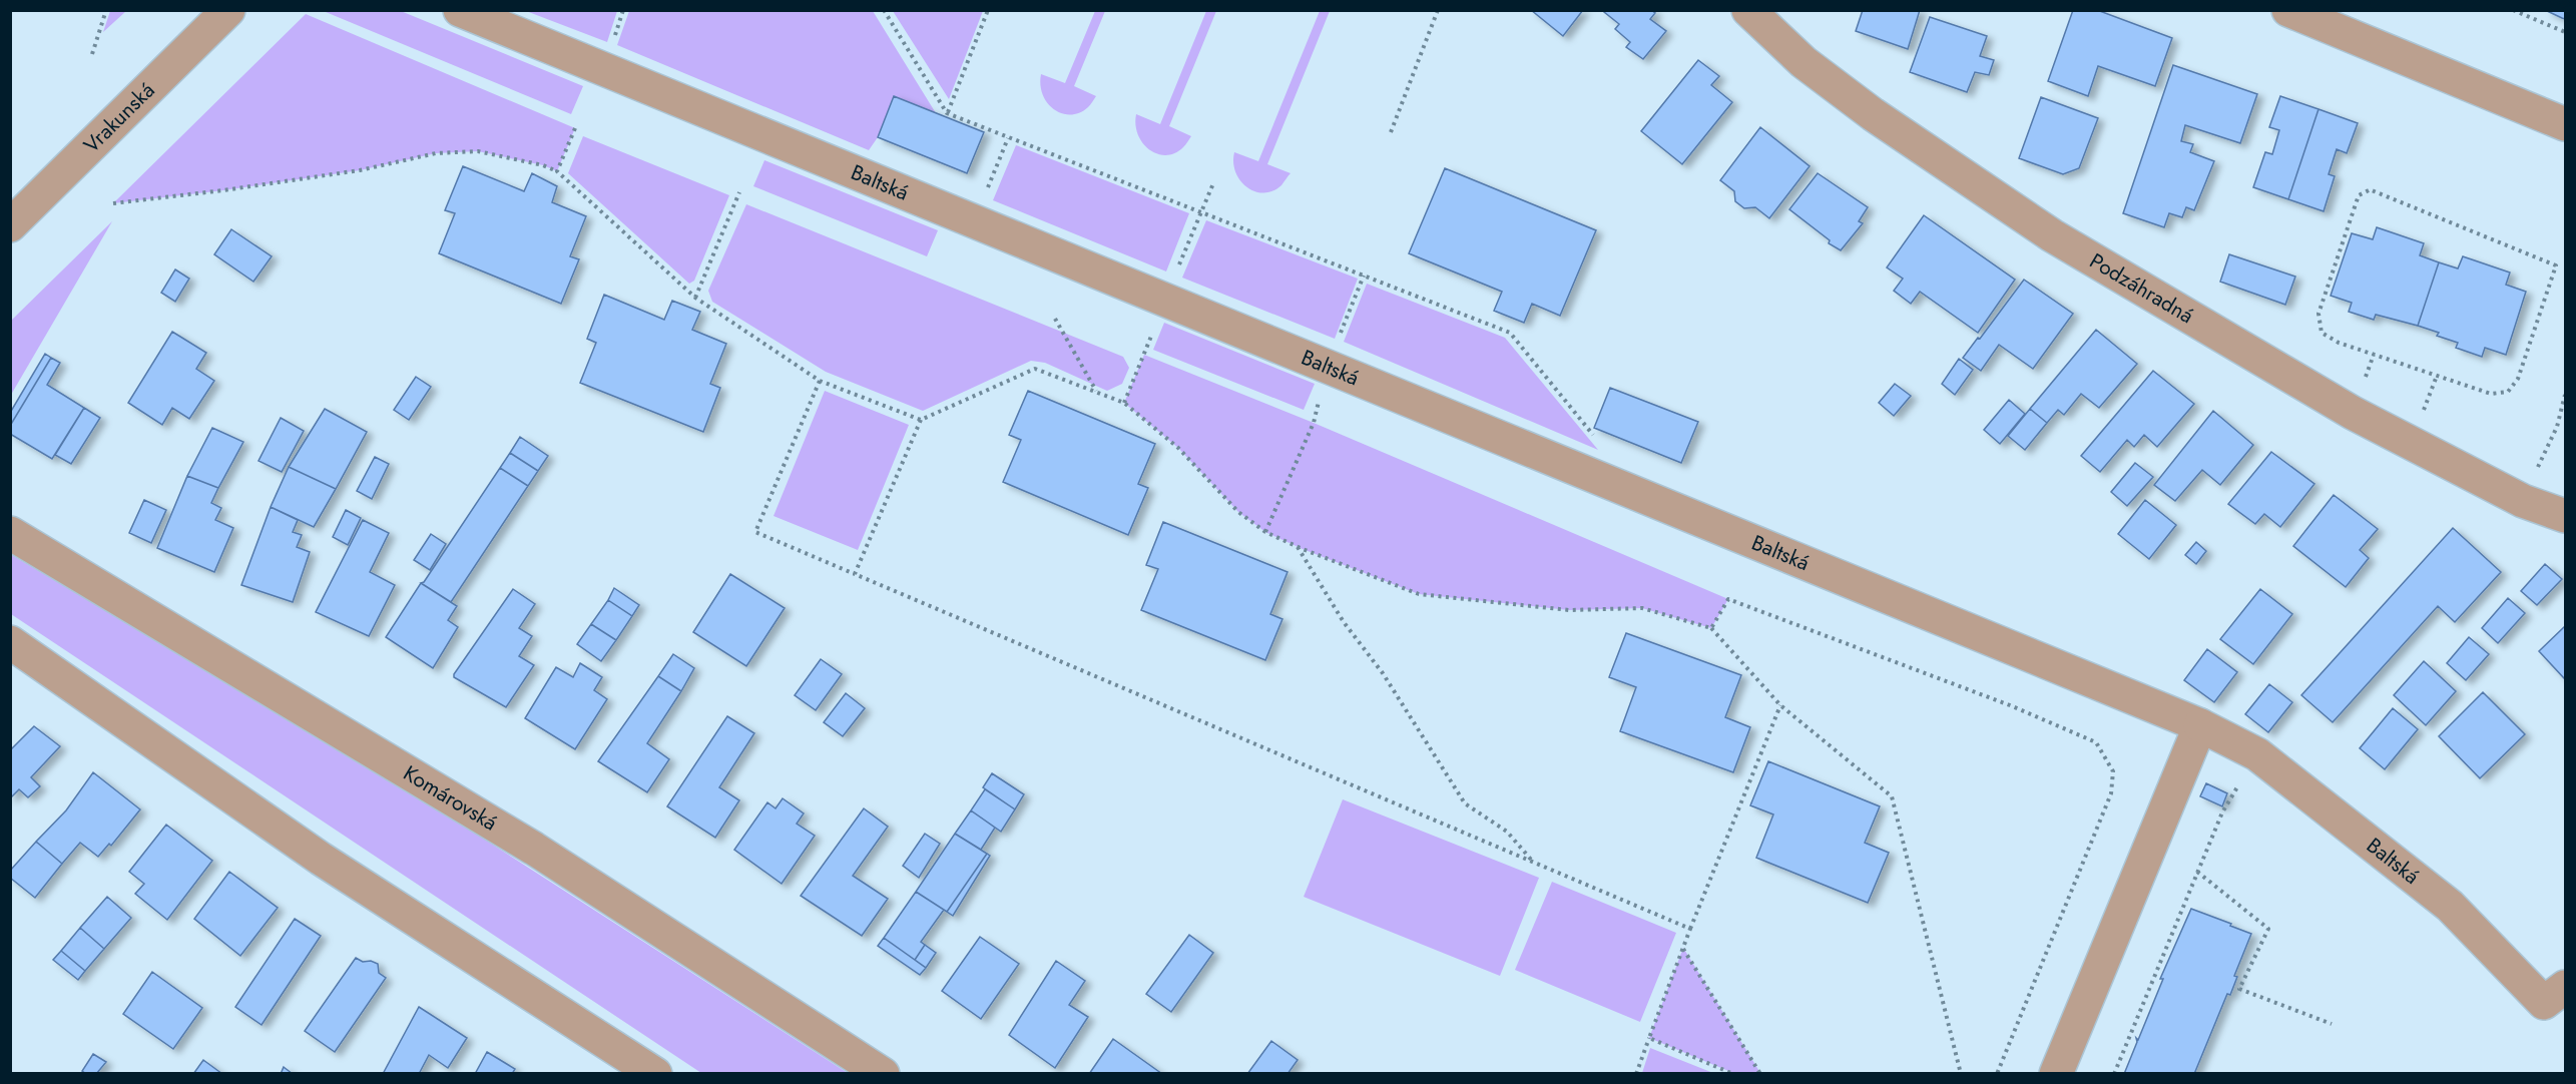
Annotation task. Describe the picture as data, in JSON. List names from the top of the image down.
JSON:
{
  "streets": {
    "street": [
      "Vrakunská",
      "Baltská",
      "Podzáhradná",
      "Komárovská"
    ]
  }
}
